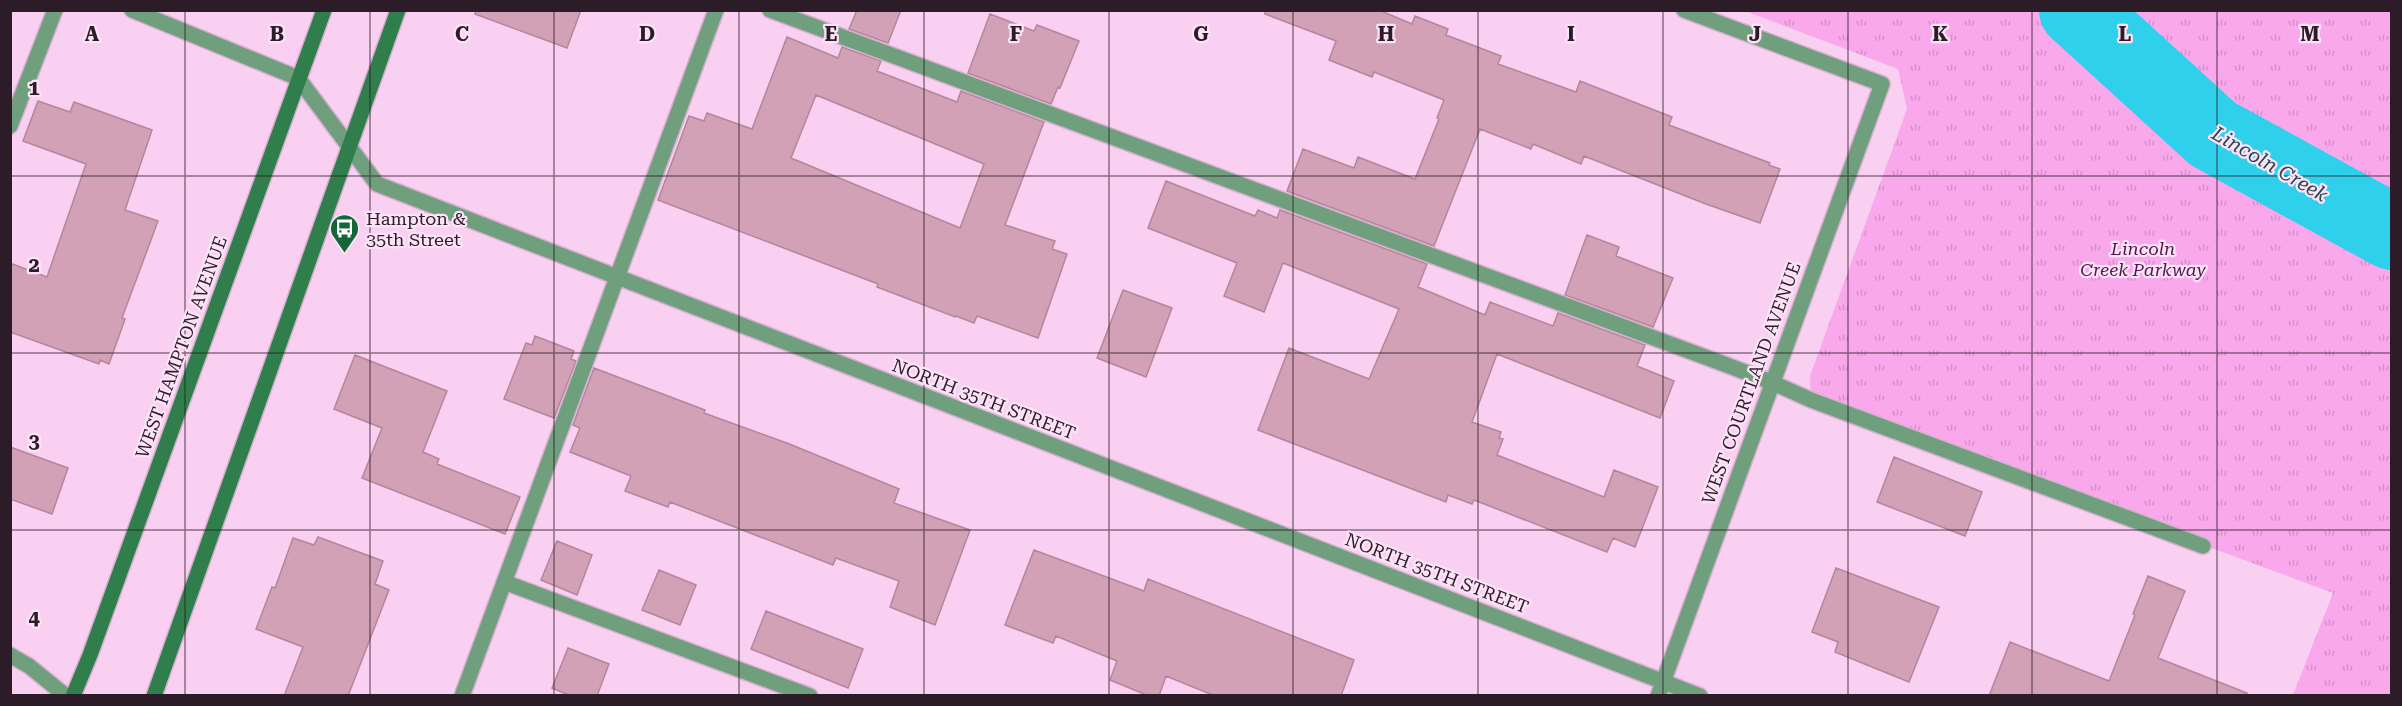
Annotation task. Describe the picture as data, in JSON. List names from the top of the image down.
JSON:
{
  "streets": {
    "main road": ["WEST HAMPTON AVENUE"],
    "street": ["WEST COURTLAND AVENUE", "NORTH 35TH STREET"]
  },
  "crossings": [
    ["WEST HAMPTON AVENUE", "NORTH 35TH STREET"],
    ["WEST COURTLAND AVENUE", "NORTH 35TH STREET"]
  ],
  "water": ["Lincoln Creek"],
  "parks": ["Lincoln Creek Parkway"],
  "places": {
    "bus stop": ["Hampton & 35th Street"]
  },
  "grid": {
    "columns": [
      "A",
      "B",
      "C",
      "D",
      "E",
      "F",
      "G",
      "H",
      "I",
      "J",
      "K",
      "L",
      "M"
    ],
    "rows": [
      "1",
      "2",
      "3",
      "4"
    ]
  }
}
